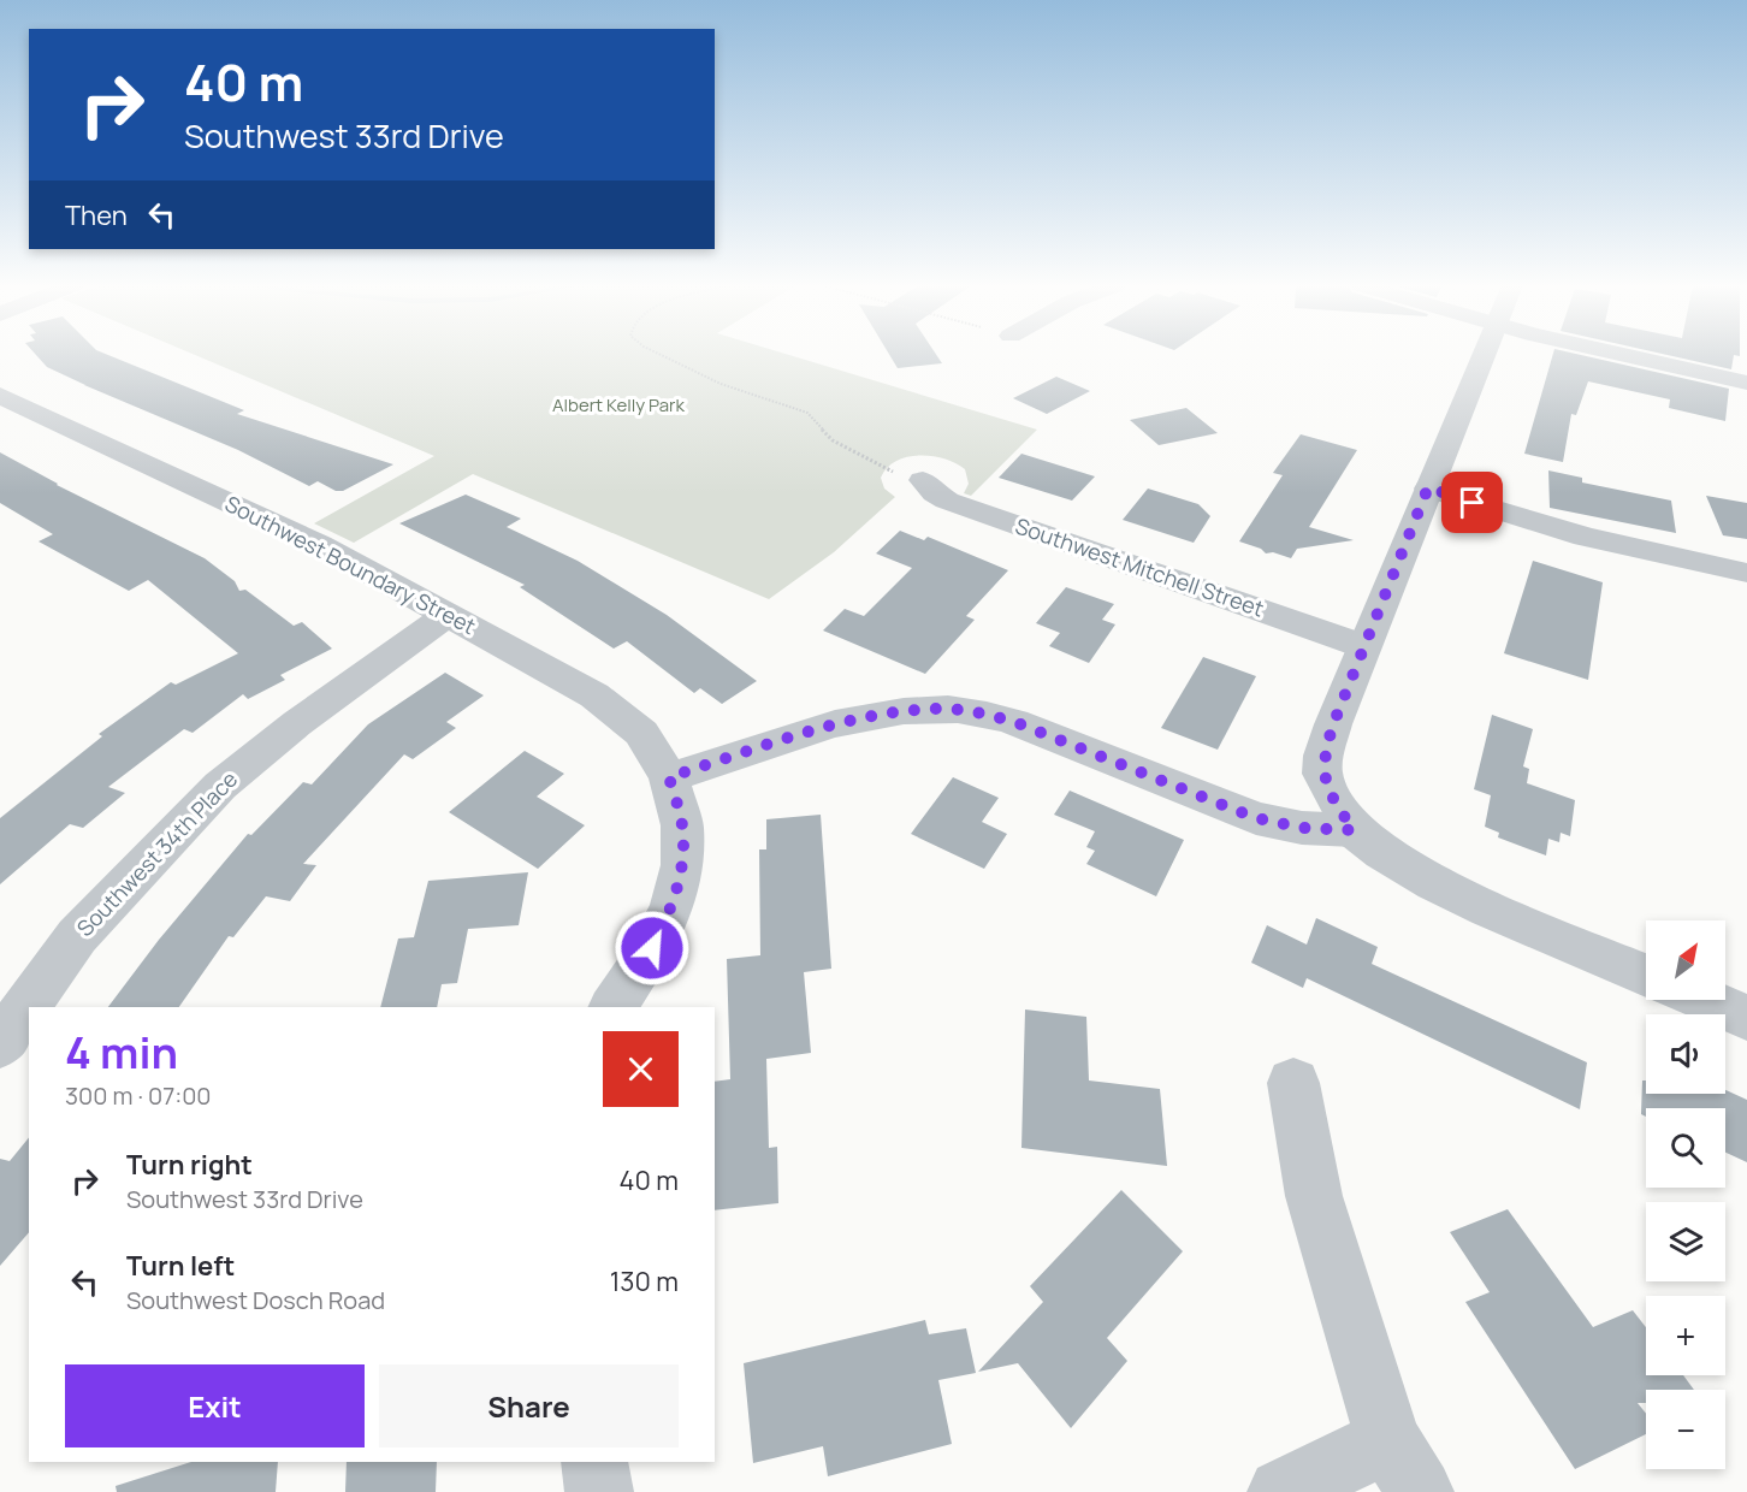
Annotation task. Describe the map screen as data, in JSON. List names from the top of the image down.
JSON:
{
  "streets": {
    "street": ["Southwest Boundary Street", "Southwest Mitchell Street", "Southwest 34th Place"]
  },
  "crossings": [
    ["Southwest Boundary Street", "Southwest 34th Place"]
  ],
  "parks": ["Albert Kelly Park"],
  "north": "top right",
  "page": {
    "turn": ["40 m", "Southwest 33rd Drive"],
    "then": "Then",
    "map_buttons": ["+", "−"],
    "heading": ["4 min", "300 m · 07:00"],
    "list": [
      {
        "name": "Turn right",
        "note": "Southwest 33rd Drive",
        "value": "40 m"
      },
      {
        "name": "Turn left",
        "note": "Southwest Dosch Road",
        "value": "130 m"
      }
    ],
    "buttons": ["Exit", "Share"]
  }
}
